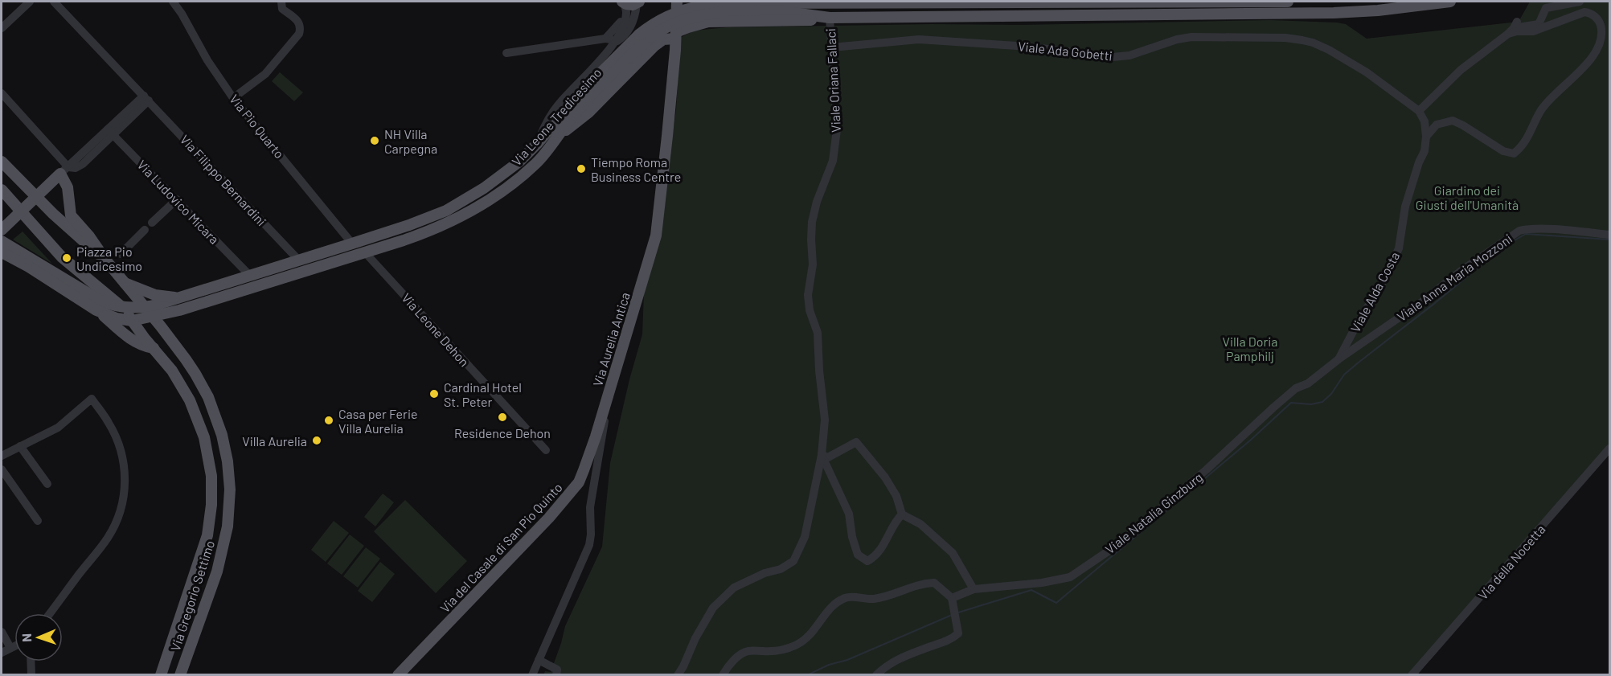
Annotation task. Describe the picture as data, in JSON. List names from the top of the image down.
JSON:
{
  "streets": {
    "main road": [
      "Via Leone Tredicesimo",
      "Via Aurelia Antica",
      "Via del Casale di San Pio Quinto",
      "Via Gregorio Settimo"
    ],
    "street": [
      "Viale Ada Gobetti",
      "Viale Oriana Fallaci",
      "Via Pio Quarto",
      "Via Filippo Bernardini",
      "Via Ludovico Micara",
      "Viale Anna Maria Mozzoni",
      "Viale Alda Costa",
      "Via Leone Dehon",
      "Viale Natalia Ginzburg",
      "Via della Nocetta"
    ]
  },
  "crossings": [
    ["Viale Ada Gobetti", "Viale Oriana Fallaci"],
    ["Viale Ada Gobetti", "Viale Alda Costa"],
    ["Viale Oriana Fallaci", "Via Leone Tredicesimo"],
    ["Via Leone Tredicesimo", "Via Pio Quarto"],
    ["Via Leone Tredicesimo", "Via Filippo Bernardini"],
    ["Via Leone Tredicesimo", "Via Ludovico Micara"],
    ["Via Leone Tredicesimo", "Via Leone Dehon"],
    ["Viale Anna Maria Mozzoni", "Viale Alda Costa"],
    ["Viale Anna Maria Mozzoni", "Viale Natalia Ginzburg"],
    ["Via Aurelia Antica", "Via del Casale di San Pio Quinto"]
  ],
  "parks": ["Giardino dei Giusti dell'Umanità", "Villa Doria Pamphilj"],
  "places": [
    "NH Villa Carpegna",
    "Tiempo Roma Business Centre",
    "Piazza Pio Undicesimo",
    "Cardinal Hotel St. Peter",
    "Residence Dehon",
    "Casa per Ferie Villa Aurelia",
    "Villa Aurelia"
  ],
  "north": "left"
}
